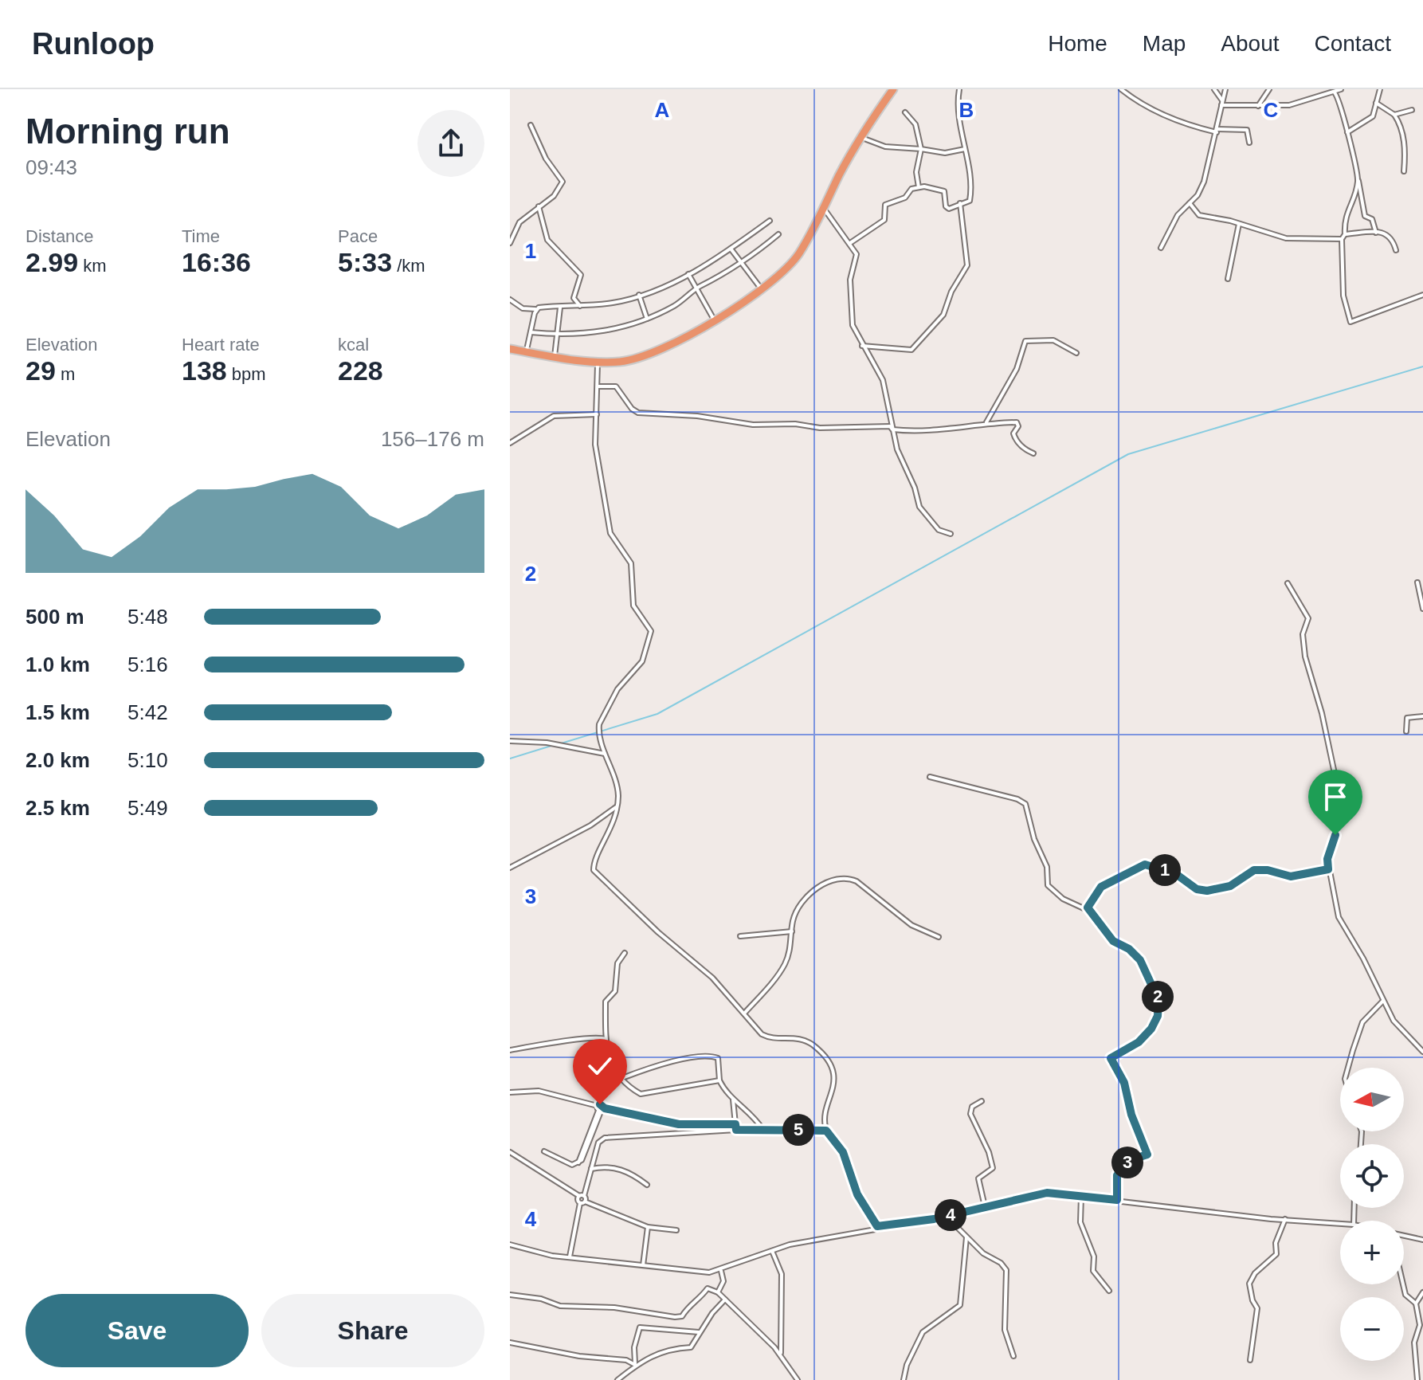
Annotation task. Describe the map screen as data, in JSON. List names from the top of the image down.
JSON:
{
  "north": "left",
  "page": {
    "header": "Runloop",
    "nav": [
      "Home",
      "Map",
      "About",
      "Contact"
    ],
    "heading": ["Morning run", "09:43"],
    "stats": [
      ["Distance", "2.99 km"],
      ["Time", "16:36"],
      ["Pace", "5:33 /km"],
      ["Elevation", "29 m"],
      ["Heart rate", "138 bpm"],
      ["kcal", "228"]
    ],
    "chart": ["Elevation", "156–176 m"],
    "list": [
      {
        "name": "500 m",
        "note": "5:48"
      },
      {
        "name": "1.0 km",
        "note": "5:16"
      },
      {
        "name": "1.5 km",
        "note": "5:42"
      },
      {
        "name": "2.0 km",
        "note": "5:10"
      },
      {
        "name": "2.5 km",
        "note": "5:49"
      }
    ],
    "pins": [
      "1",
      "2",
      "5",
      "3",
      "4"
    ],
    "map_buttons": ["+", "−"],
    "buttons": ["Save", "Share"]
  },
  "grid": {
    "columns": ["A", "B", "C"],
    "rows": [
      "1",
      "2",
      "3",
      "4"
    ]
  }
}
